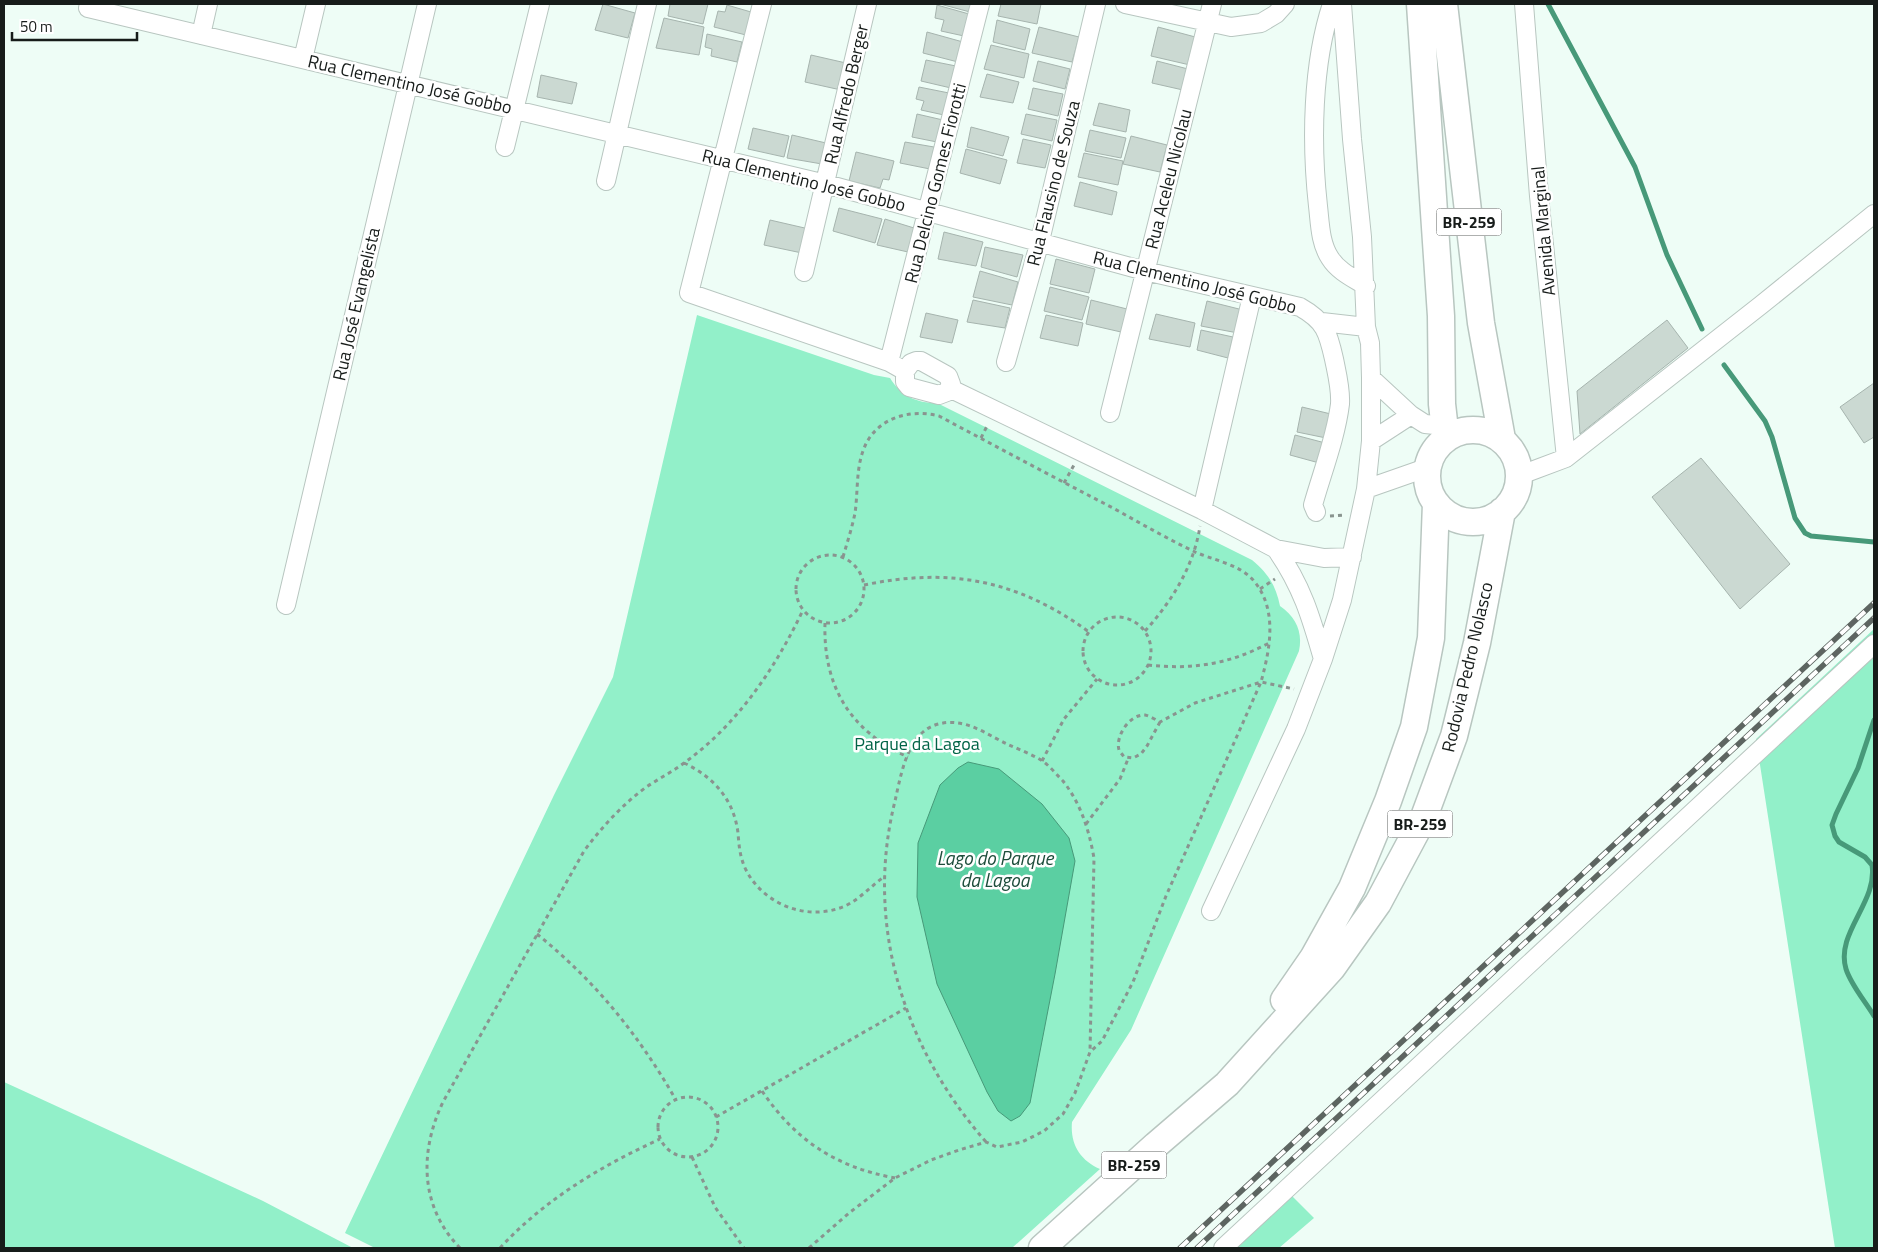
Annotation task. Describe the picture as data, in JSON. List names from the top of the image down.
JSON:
{
  "streets": {
    "highway": ["BR-259", "Rodovia Pedro Nolasco"],
    "street": [
      "Rua Clementino José Gobbo",
      "Rua Alfredo Berger",
      "Rua Aceleu Nicolau",
      "Rua Delcino Gomes Fiorotti",
      "Rua Flausino de Souza",
      "Avenida Marginal",
      "Rua José Evangelista"
    ]
  },
  "crossings": [
    ["Rua Clementino José Gobbo", "Rua Alfredo Berger"],
    ["Rua Clementino José Gobbo", "Rua Aceleu Nicolau"],
    ["Rua Clementino José Gobbo", "Rua Delcino Gomes Fiorotti"],
    ["Rua Clementino José Gobbo", "Rua Flausino de Souza"],
    ["Rua Clementino José Gobbo", "Rua José Evangelista"],
    ["BR-259", "Rodovia Pedro Nolasco"]
  ],
  "water": ["Lago do Parque da Lagoa"],
  "parks": ["Parque da Lagoa"],
  "scale_bar": "50 m"
}
